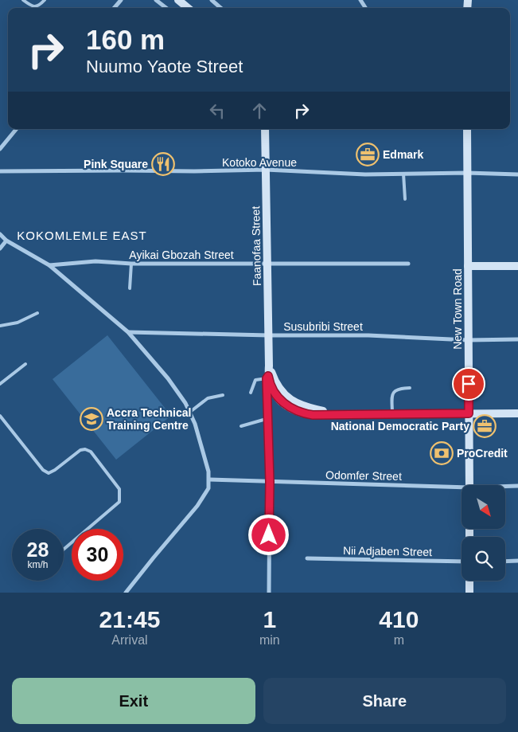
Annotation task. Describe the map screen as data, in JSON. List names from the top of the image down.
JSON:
{
  "streets": {
    "main road": ["Faanofaa Street", "New Town Road"],
    "street": [
      "Kotoko Avenue",
      "Ayikai Gbozah Street",
      "Susubribi Street",
      "Odomfer Street",
      "Nii Adjaben Street"
    ]
  },
  "crossings": [
    ["Kotoko Avenue", "Faanofaa Street"],
    ["Kotoko Avenue", "New Town Road"],
    ["Faanofaa Street", "Ayikai Gbozah Street"],
    ["Faanofaa Street", "Susubribi Street"],
    ["New Town Road", "Susubribi Street"]
  ],
  "districts": ["KOKOMLEMLE EAST"],
  "places": {
    "office": ["Edmark", "National Democratic Party"],
    "restaurant": ["Pink Square"],
    "school or university": ["Accra Technical Training Centre"],
    "bank": ["ProCredit"]
  },
  "north": "bottom right",
  "page": {
    "turn": ["160 m", "Nuumo Yaote Street"],
    "speed": "28 km/h",
    "limit": "30",
    "eta": [
      "21:45",
      "Arrival",
      "1",
      "min",
      "410",
      "m"
    ],
    "buttons": ["Exit", "Share"]
  }
}
